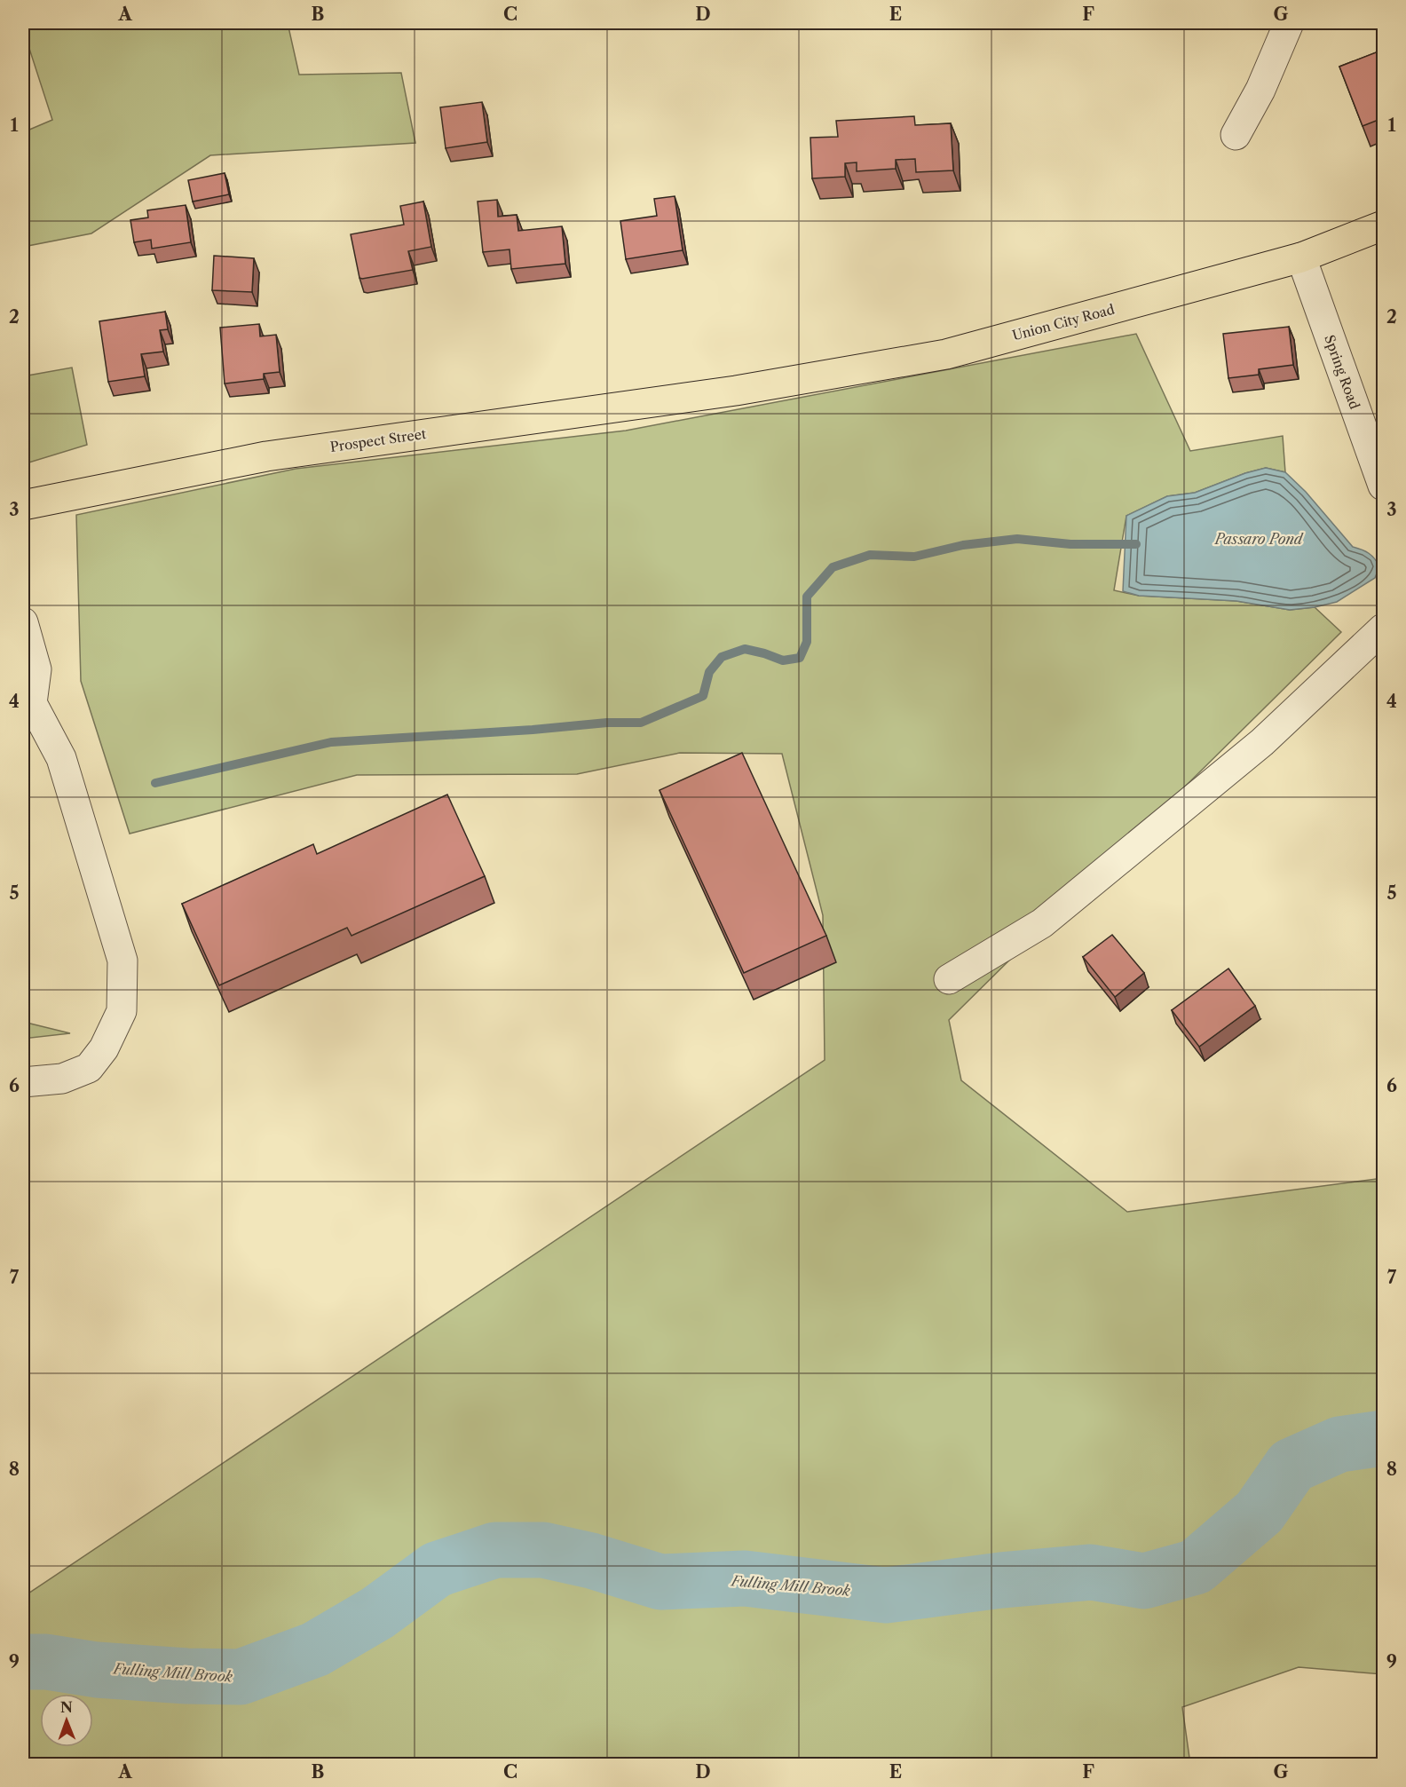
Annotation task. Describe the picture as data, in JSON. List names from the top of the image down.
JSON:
{
  "streets": {
    "main road": ["Union City Road", "Prospect Street"],
    "street": ["Spring Road"]
  },
  "crossings": [
    ["Union City Road", "Spring Road"],
    ["Union City Road", "Prospect Street"]
  ],
  "water": ["Passaro Pond", "Fulling Mill Brook"],
  "north": "top",
  "grid": {
    "columns": [
      "A",
      "B",
      "C",
      "D",
      "E",
      "F",
      "G"
    ],
    "rows": [
      "1",
      "2",
      "3",
      "4",
      "5",
      "6",
      "7",
      "8",
      "9"
    ]
  }
}
